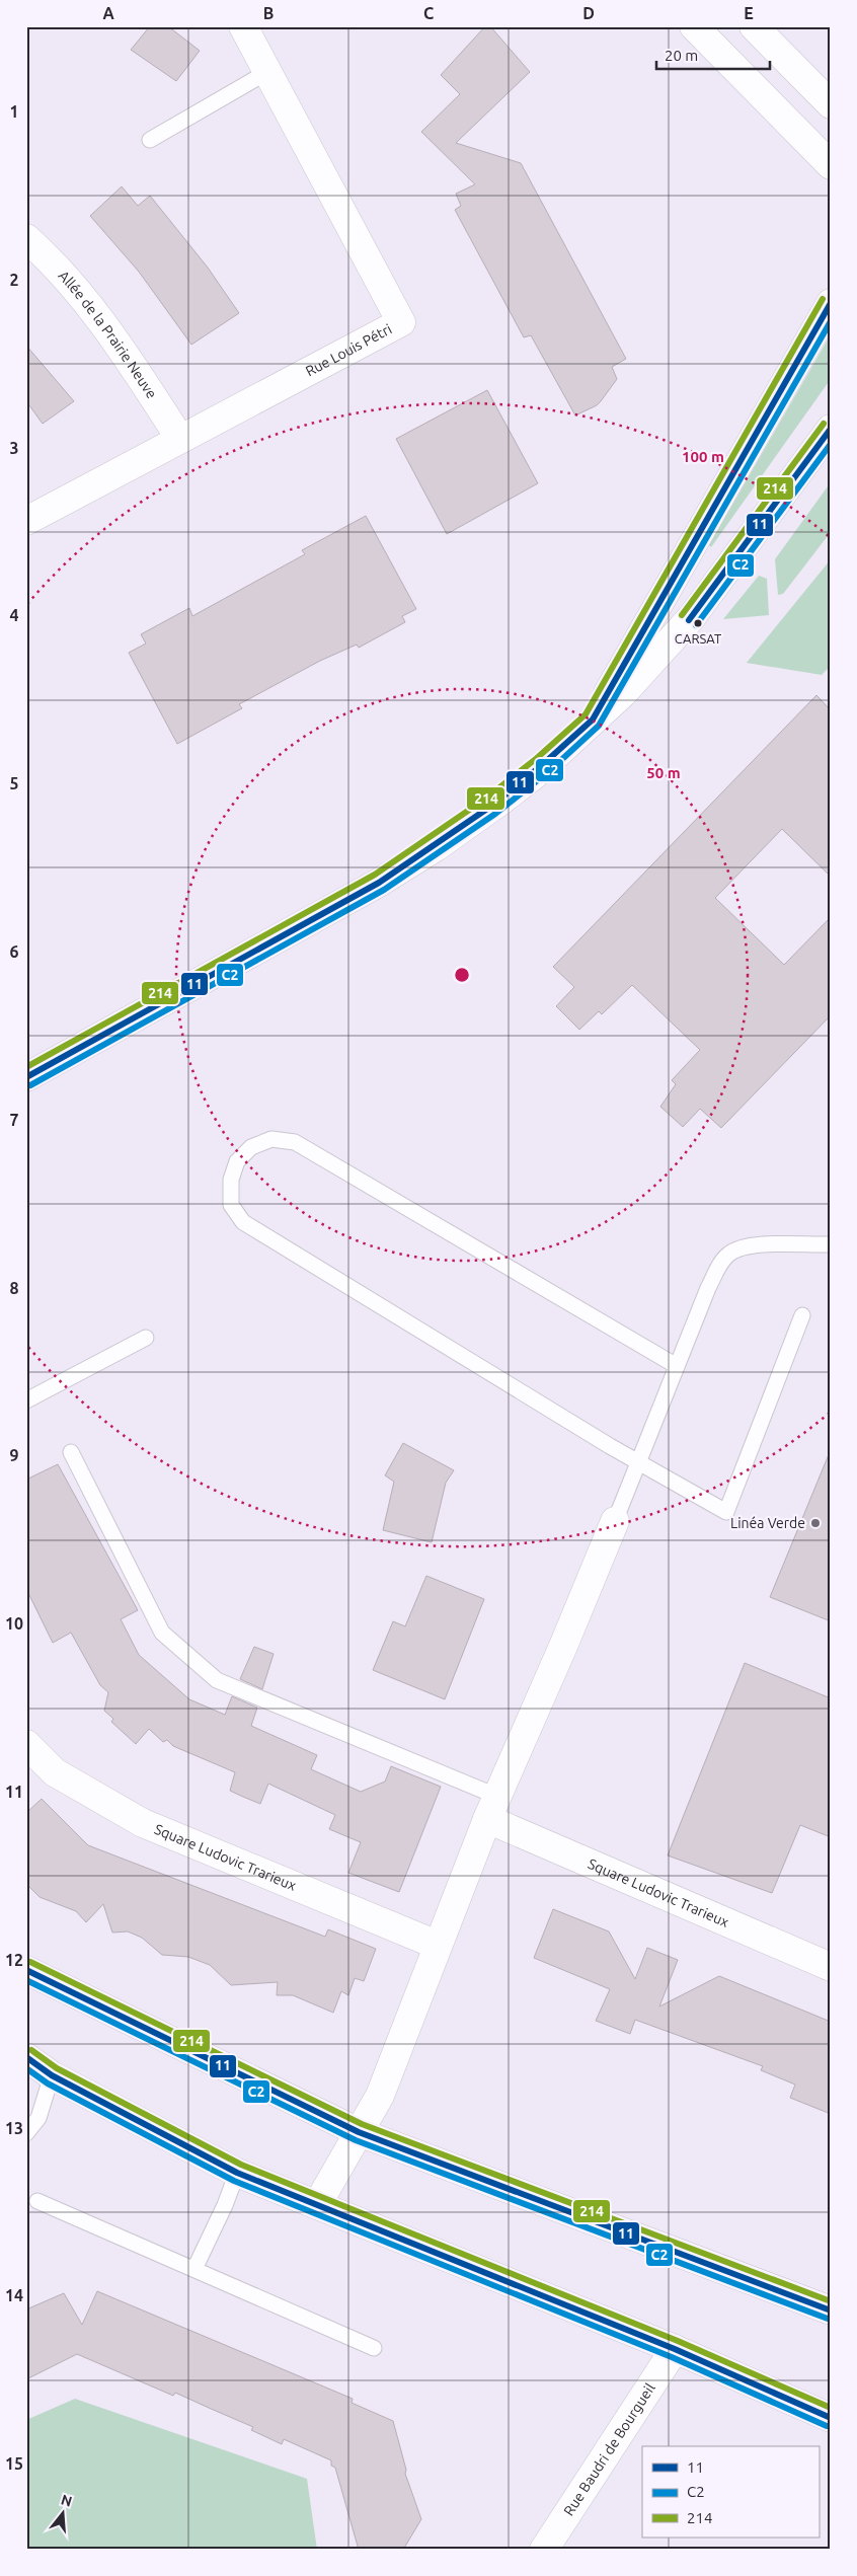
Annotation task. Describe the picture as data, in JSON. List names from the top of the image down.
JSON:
{
  "streets": {
    "street": [
      "Allée de la Prairie Neuve",
      "Rue Louis Pétri",
      "Square Ludovic Trarieux",
      "Rue Baudri de Bourgueil"
    ]
  },
  "crossings": [
    ["Allée de la Prairie Neuve", "Rue Louis Pétri"]
  ],
  "places": ["CARSAT", "Linéa Verde"],
  "lines": ["transit line 214", "transit line 11", "transit line C2"],
  "legend": ["11", "C2", "214"],
  "scale_bar": "20 m",
  "north": "top",
  "grid": {
    "columns": [
      "A",
      "B",
      "C",
      "D",
      "E"
    ],
    "rows": [
      "1",
      "2",
      "3",
      "4",
      "5",
      "6",
      "7",
      "8",
      "9",
      "10",
      "11",
      "12",
      "13",
      "14",
      "15"
    ]
  },
  "rings": ["100 m", "50 m"]
}
